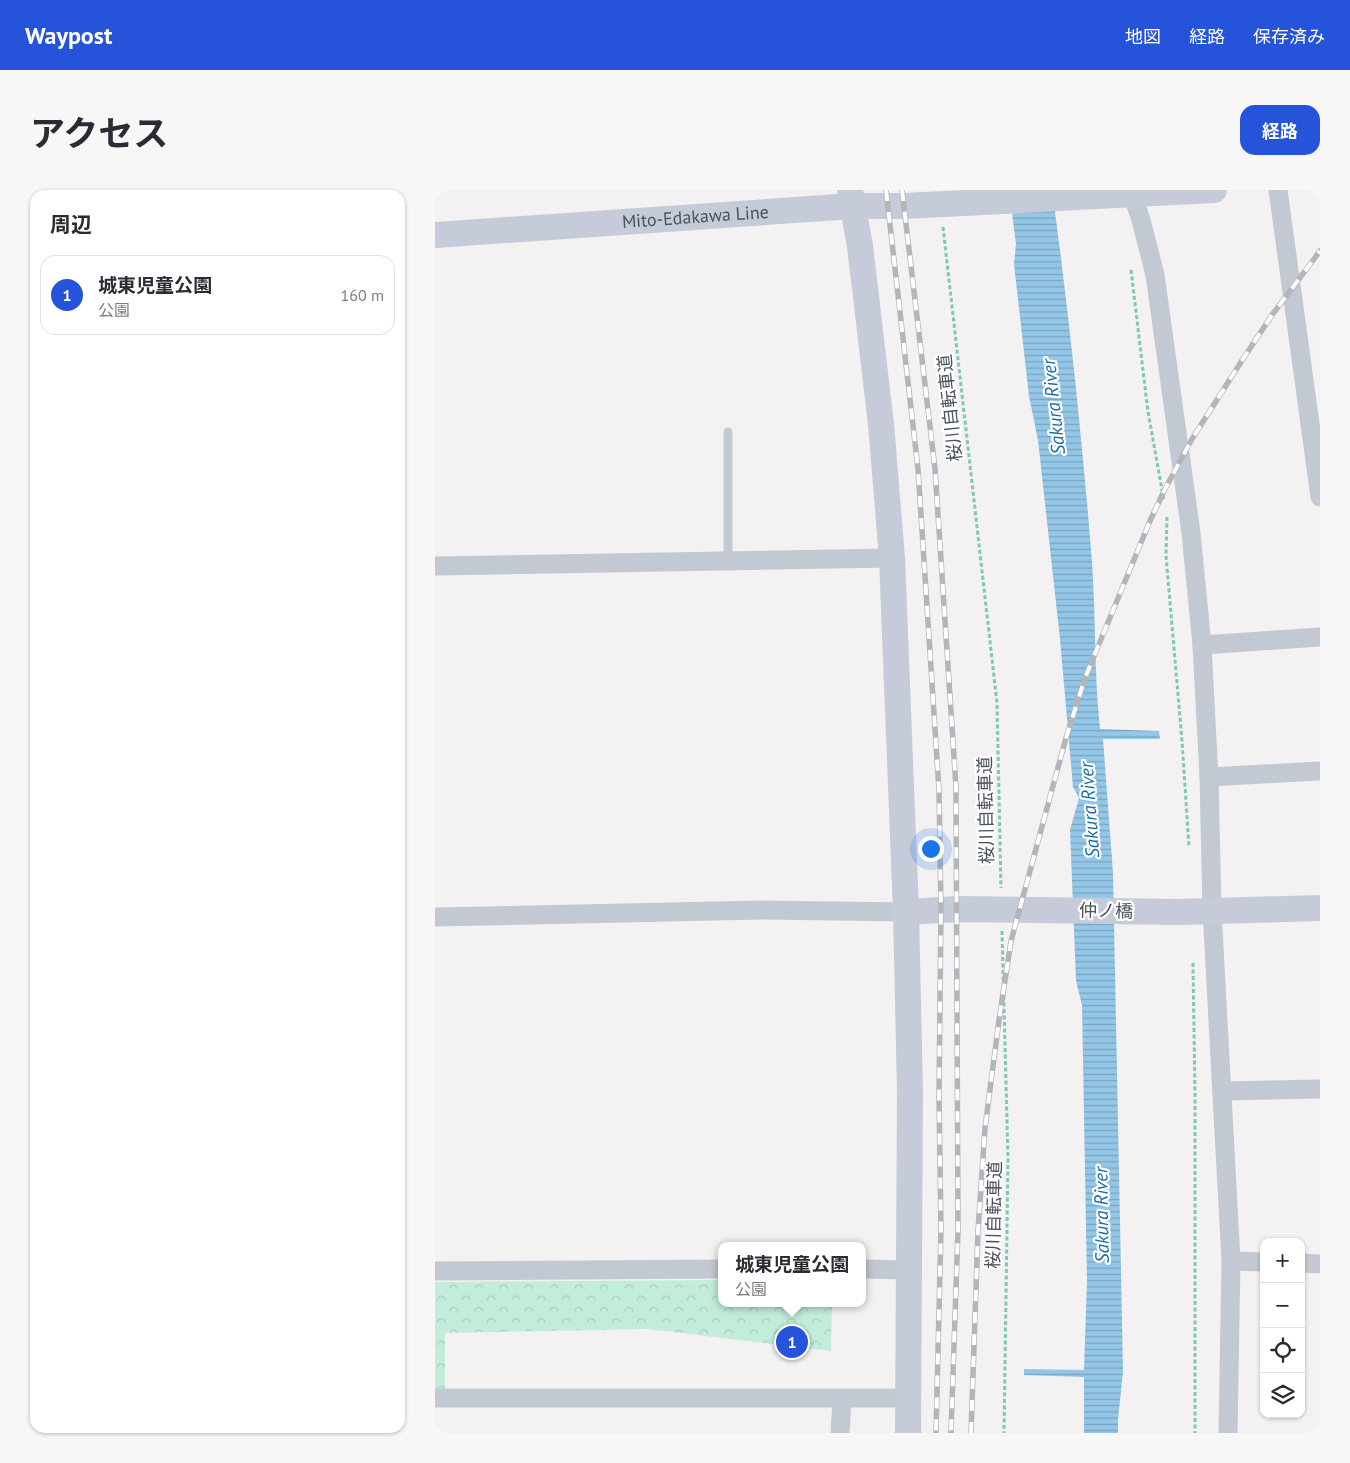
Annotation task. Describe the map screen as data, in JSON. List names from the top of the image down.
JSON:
{
  "streets": {
    "street": ["Mito-Edakawa Line", "仲ノ橋"],
    "path": ["桜川自転車道"]
  },
  "crossings": [
    ["Mito-Edakawa Line", "桜川自転車道"],
    ["桜川自転車道", "仲ノ橋"]
  ],
  "water": ["Sakura River"],
  "page": {
    "header": "Waypost",
    "nav": ["地図", "経路", "保存済み"],
    "title": "アクセス",
    "buttons": "経路",
    "heading": "周辺",
    "list": [
      {
        "mark": "1",
        "name": "城東児童公園",
        "note": "公園",
        "value": "160 m"
      }
    ],
    "map_buttons": ["+", "−"],
    "popup": ["城東児童公園", "公園"],
    "pins": "1"
  }
}
